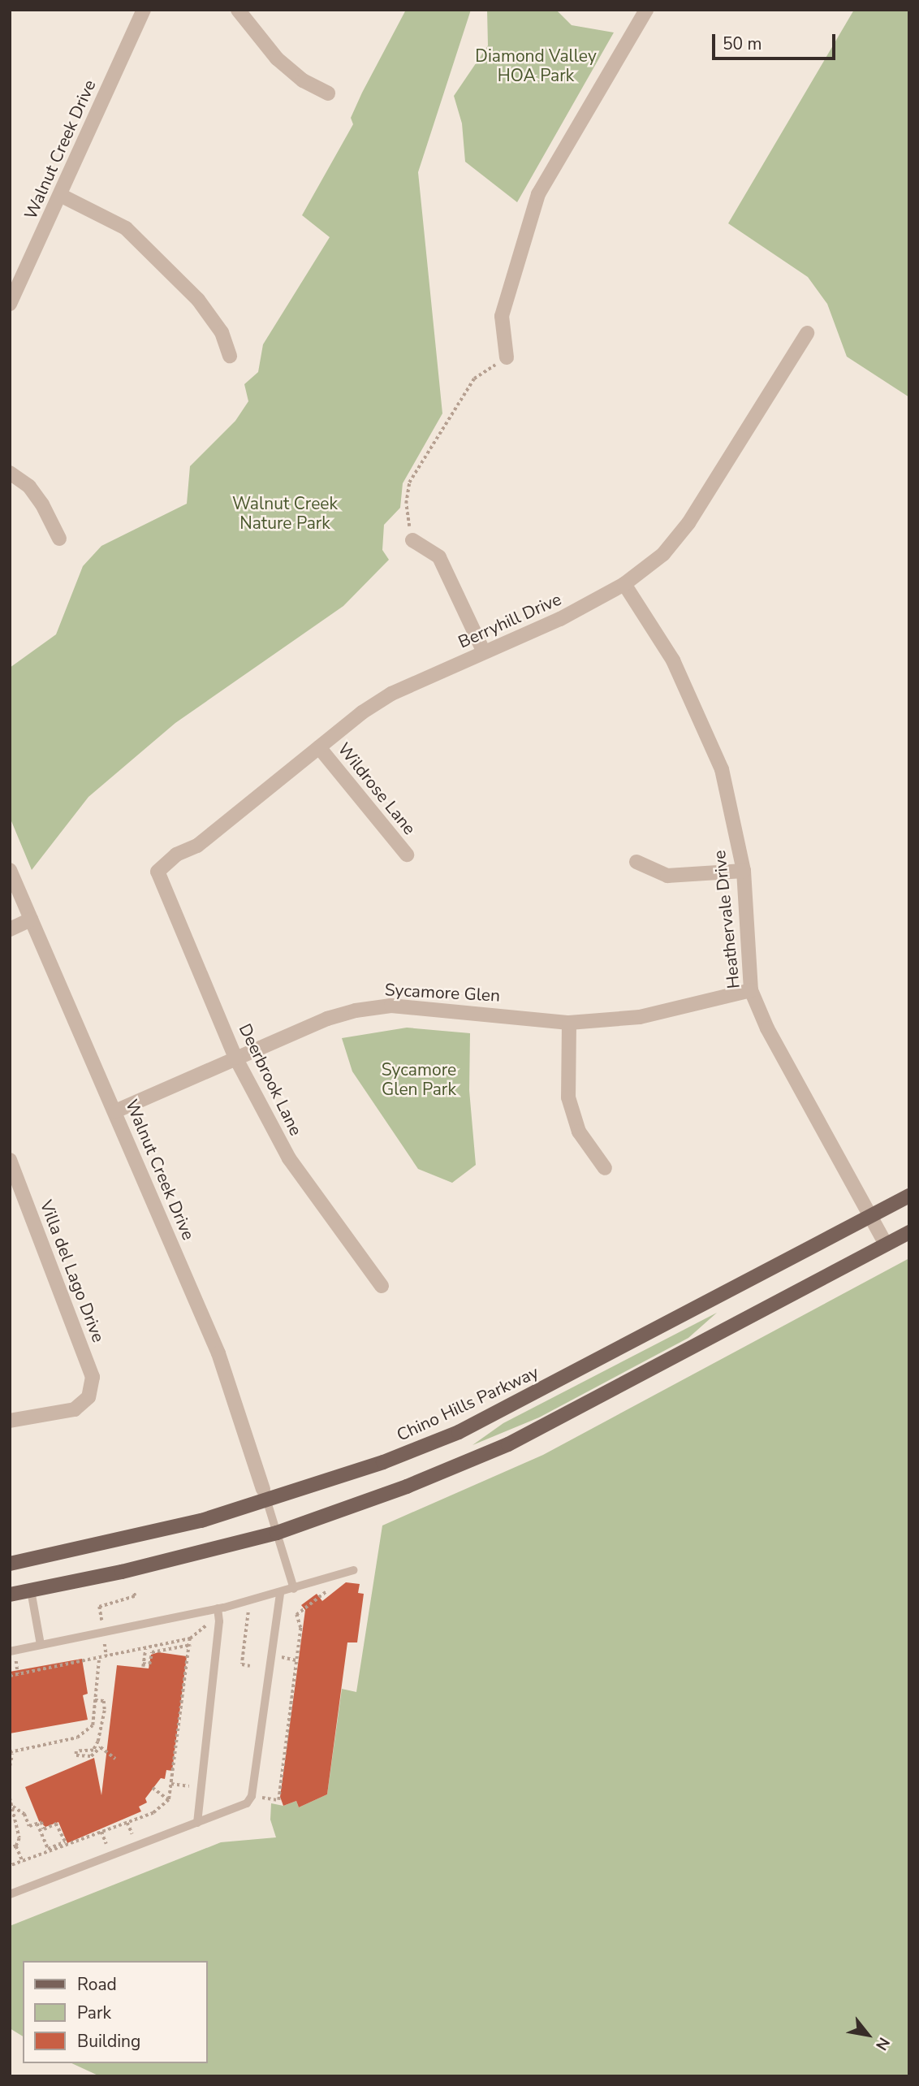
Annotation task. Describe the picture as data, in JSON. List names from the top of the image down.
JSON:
{
  "streets": {
    "main road": ["Chino Hills Parkway"],
    "street": [
      "Walnut Creek Drive",
      "Berryhill Drive",
      "Wildrose Lane",
      "Heathervale Drive",
      "Sycamore Glen",
      "Deerbrook Lane",
      "Villa del Lago Drive"
    ]
  },
  "crossings": [
    ["Walnut Creek Drive", "Sycamore Glen"],
    ["Walnut Creek Drive", "Chino Hills Parkway"],
    ["Berryhill Drive", "Wildrose Lane"],
    ["Berryhill Drive", "Heathervale Drive"],
    ["Berryhill Drive", "Deerbrook Lane"],
    ["Heathervale Drive", "Sycamore Glen"],
    ["Heathervale Drive", "Chino Hills Parkway"],
    ["Sycamore Glen", "Deerbrook Lane"]
  ],
  "parks": ["Diamond Valley HOA Park", "Walnut Creek Nature Park", "Sycamore Glen Park"],
  "legend": ["Road", "Park", "Building"],
  "scale_bar": "50 m",
  "north": "bottom right"
}
